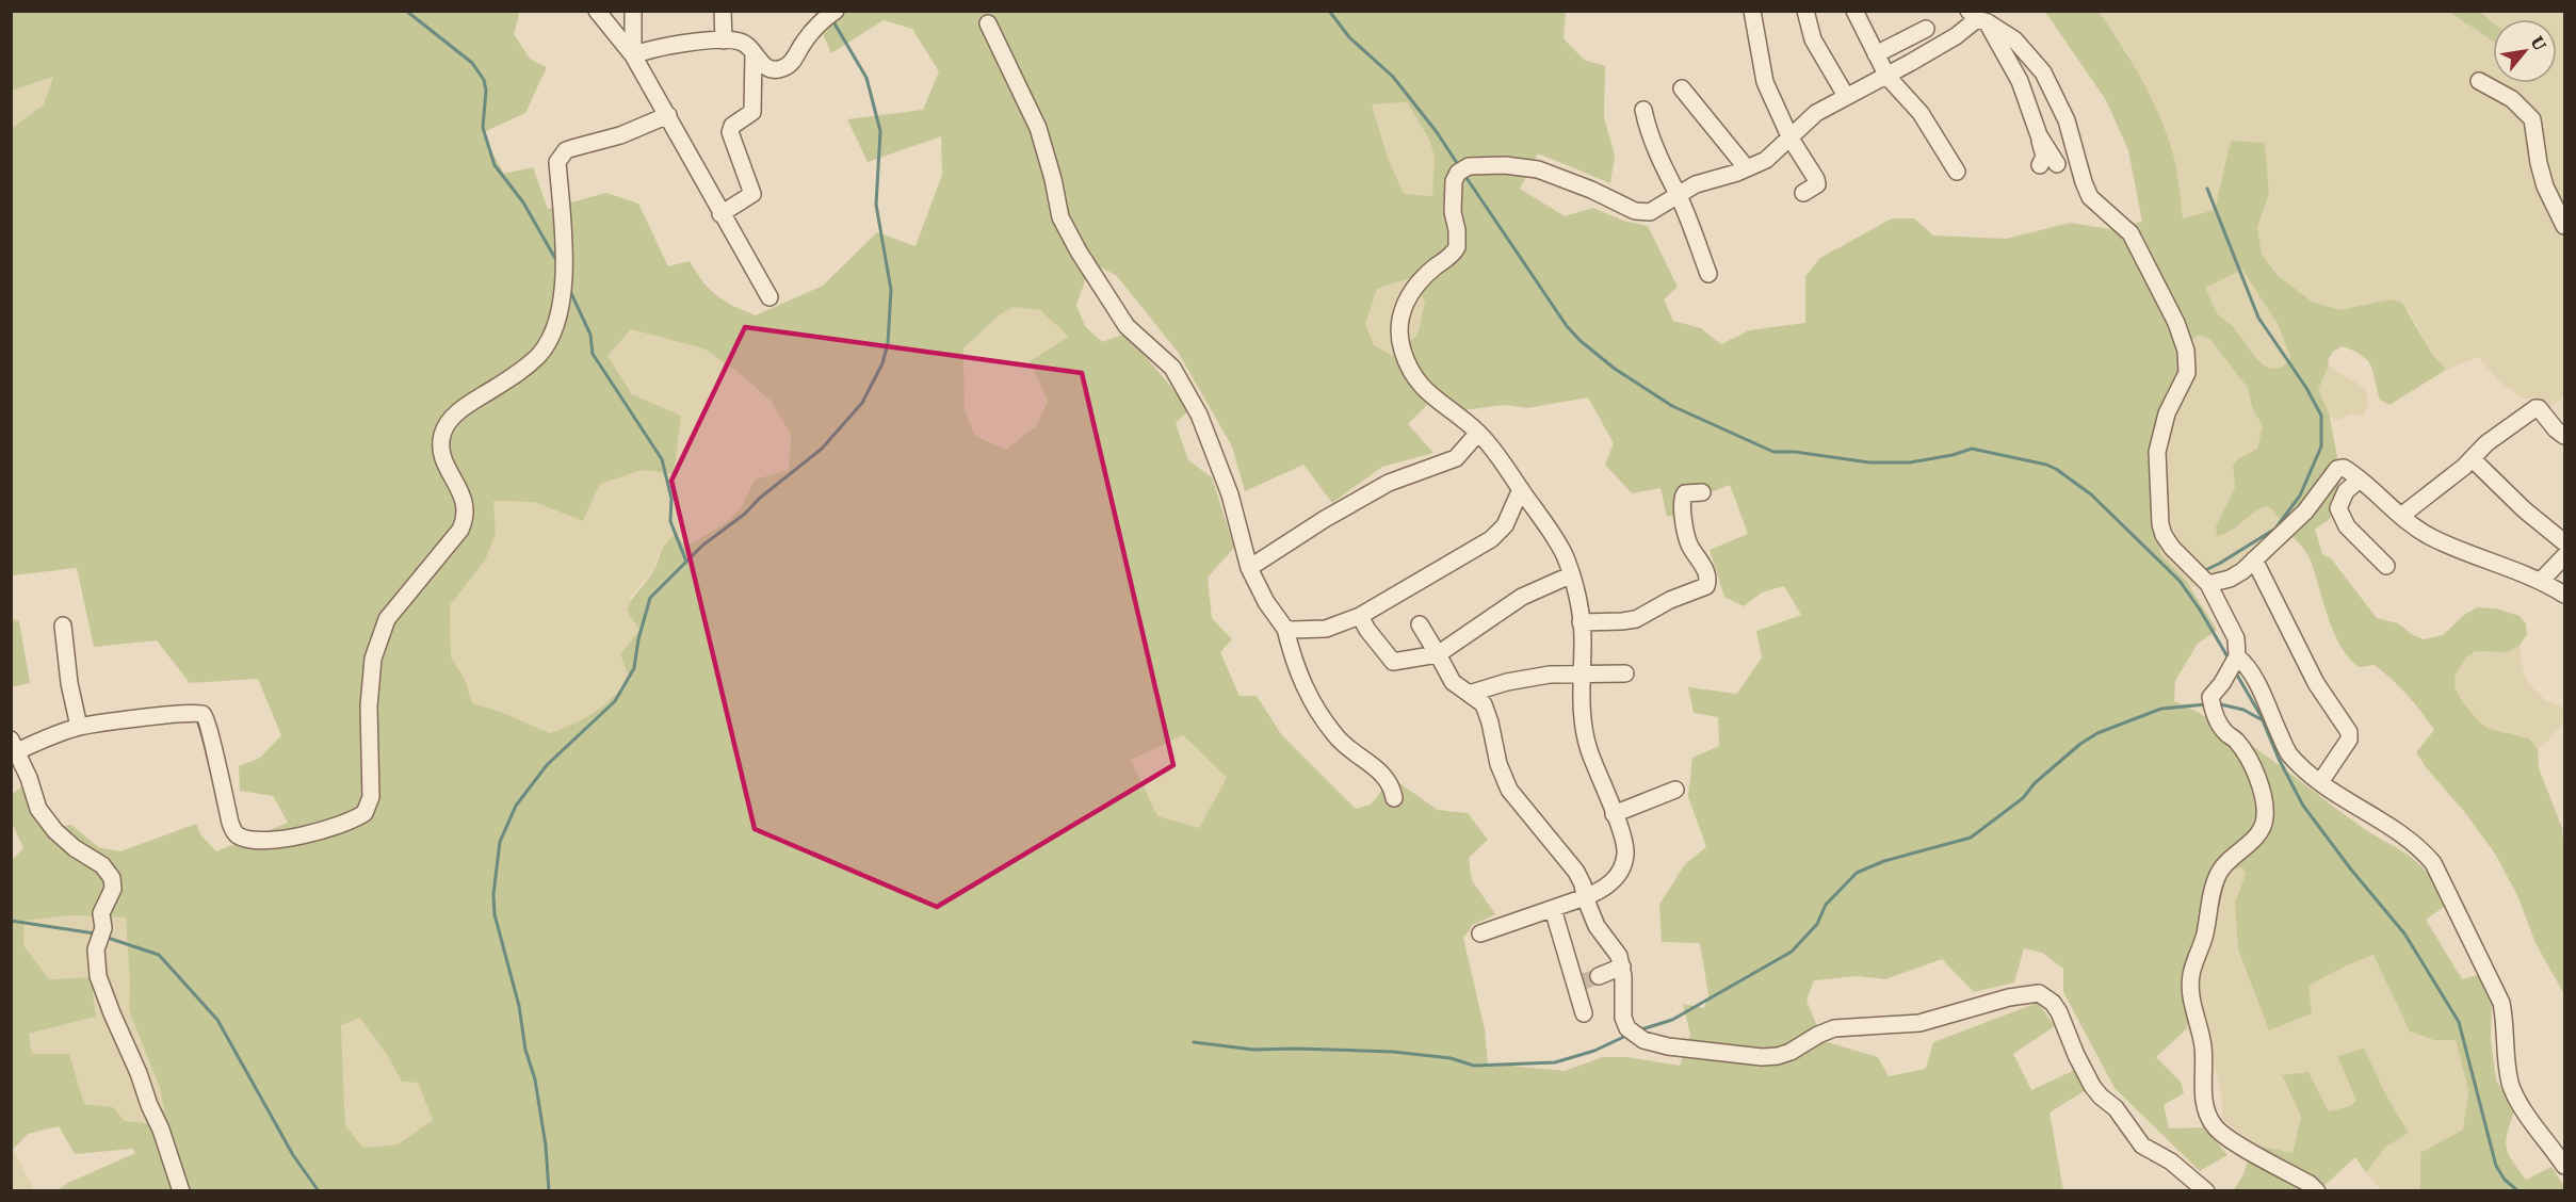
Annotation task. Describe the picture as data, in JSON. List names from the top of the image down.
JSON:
{
  "north": "top right"
}
